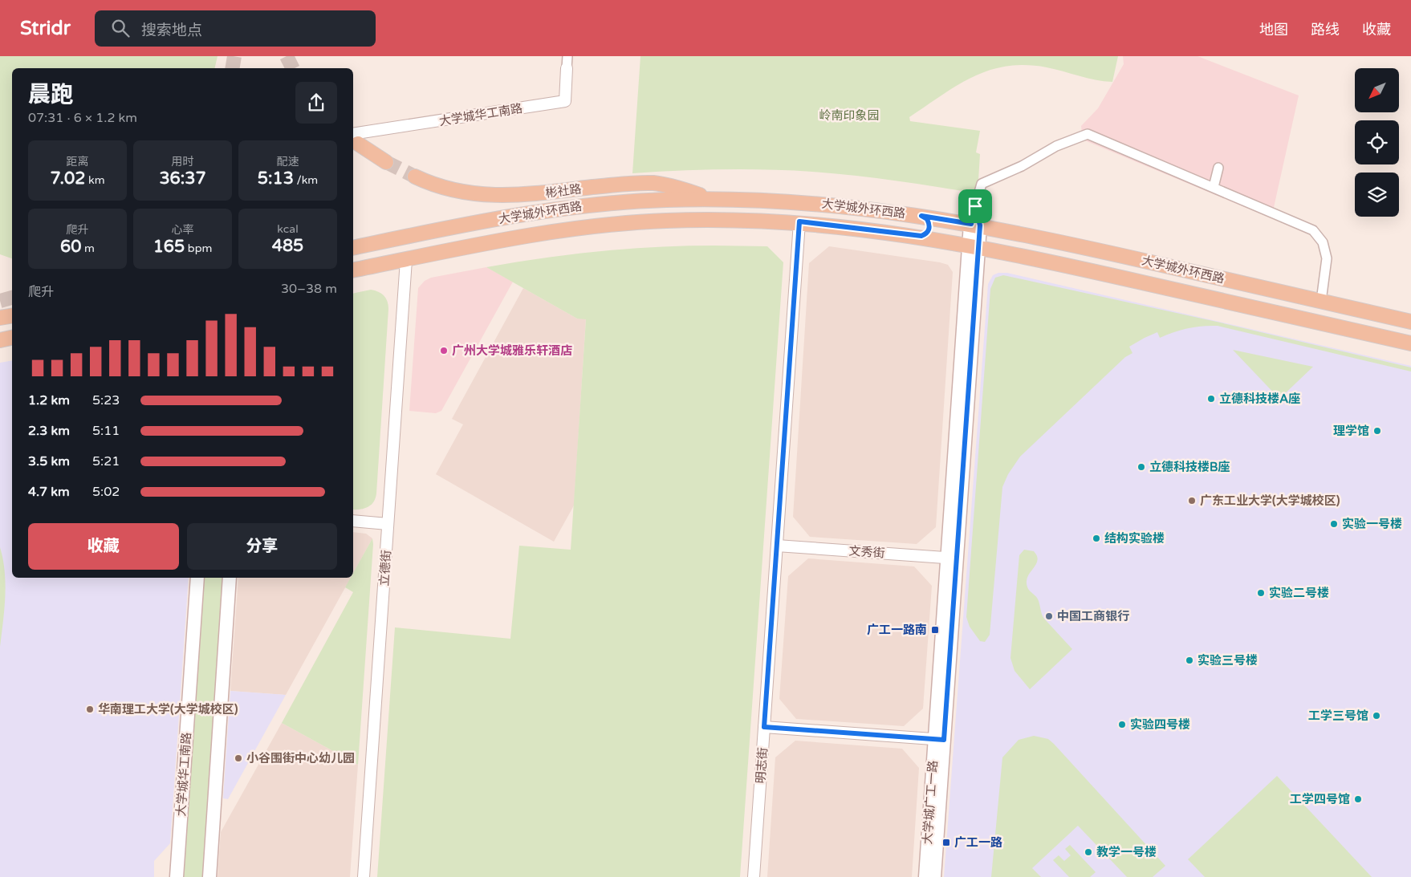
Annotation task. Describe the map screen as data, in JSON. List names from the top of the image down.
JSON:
{
  "streets": {
    "main road": [
      "大学城华工南路",
      "彬社路",
      "大学城外环西路",
      "大学城广工一路"
    ],
    "street": ["文秀街", "立德街", "明志街"]
  },
  "crossings": [
    ["彬社路", "大学城外环西路"],
    ["大学城外环西路", "立德街"],
    ["大学城外环西路", "明志街"],
    ["大学城外环西路", "大学城广工一路"],
    ["文秀街", "明志街"],
    ["文秀街", "大学城广工一路"]
  ],
  "parks": ["岭南印象园"],
  "places": {
    "other": [
      "广州大学城雅乐轩酒店",
      "立德科技楼A座",
      "理学馆",
      "立德科技楼B座",
      "广东工业大学(大学城校区)",
      "实验一号楼",
      "结构实验楼",
      "实验二号楼",
      "中国工商银行",
      "实验三号楼",
      "华南理工大学(大学城校区)",
      "工学三号馆",
      "实验四号楼",
      "小谷围街中心幼儿园",
      "工学四号馆",
      "教学一号楼"
    ],
    "transit": ["广工一路南", "广工一路"]
  },
  "north": "bottom left",
  "page": {
    "header": "Stridr",
    "search": "搜索地点",
    "nav": ["地图", "路线", "收藏"],
    "heading": ["晨跑", "07:31 · 6 × 1.2 km"],
    "stats": [
      ["距离", "7.02 km"],
      ["用时", "36:37"],
      ["配速", "5:13 /km"],
      ["爬升", "60 m"],
      ["心率", "165 bpm"],
      ["kcal", "485"]
    ],
    "chart": ["爬升", "30–38 m"],
    "list": [
      {
        "name": "1.2 km",
        "note": "5:23"
      },
      {
        "name": "2.3 km",
        "note": "5:11"
      },
      {
        "name": "3.5 km",
        "note": "5:21"
      },
      {
        "name": "4.7 km",
        "note": "5:02"
      }
    ],
    "buttons": ["收藏", "分享"]
  }
}
